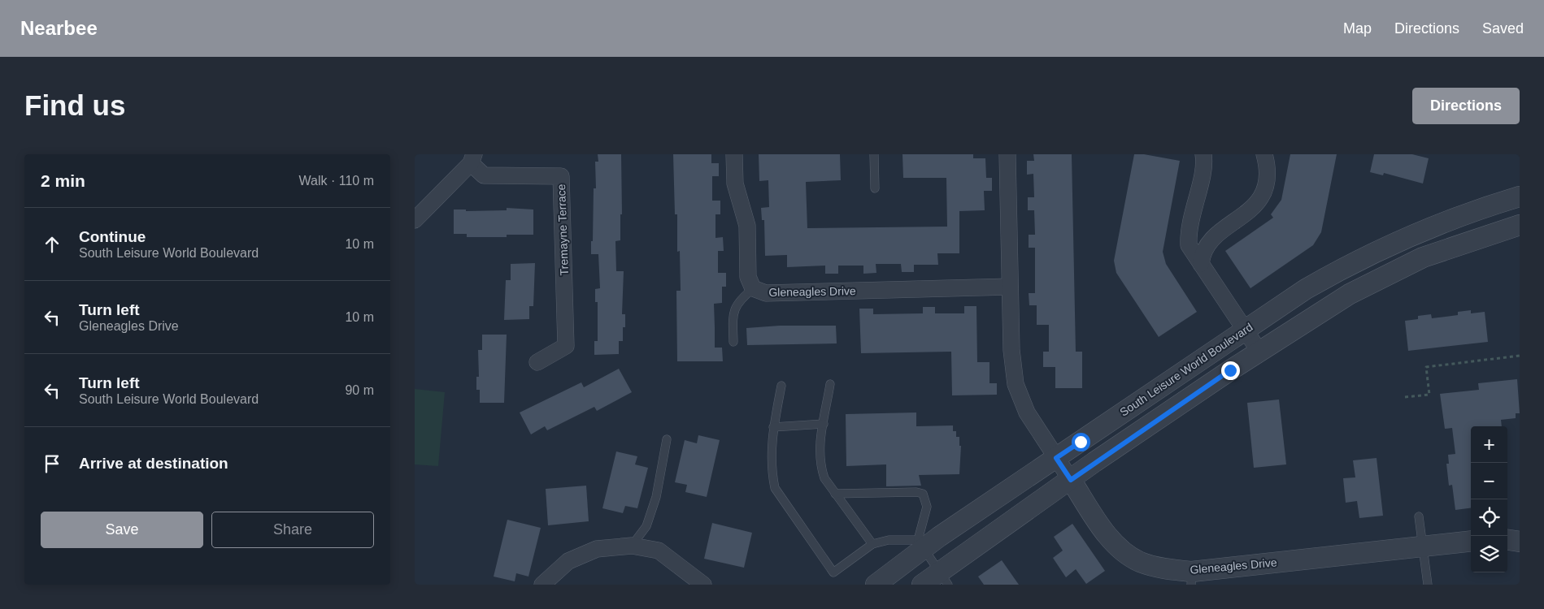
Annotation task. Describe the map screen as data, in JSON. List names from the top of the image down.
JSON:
{
  "streets": {
    "street": ["Tremayne Terrace", "Gleneagles Drive", "South Leisure World Boulevard"]
  },
  "crossings": [
    ["Gleneagles Drive", "South Leisure World Boulevard"]
  ],
  "page": {
    "header": "Nearbee",
    "nav": ["Map", "Directions", "Saved"],
    "buttons": [
      "Directions",
      ["Save", "Share"]
    ],
    "title": "Find us",
    "heading": ["2 min", "Walk · 110 m"],
    "list": [
      ["Continue", "South Leisure World Boulevard", "10 m"],
      ["Turn left", "Gleneagles Drive", "10 m"],
      ["Turn left", "South Leisure World Boulevard", "90 m"],
      "Arrive at destination"
    ],
    "map_buttons": ["+", "−"]
  }
}
